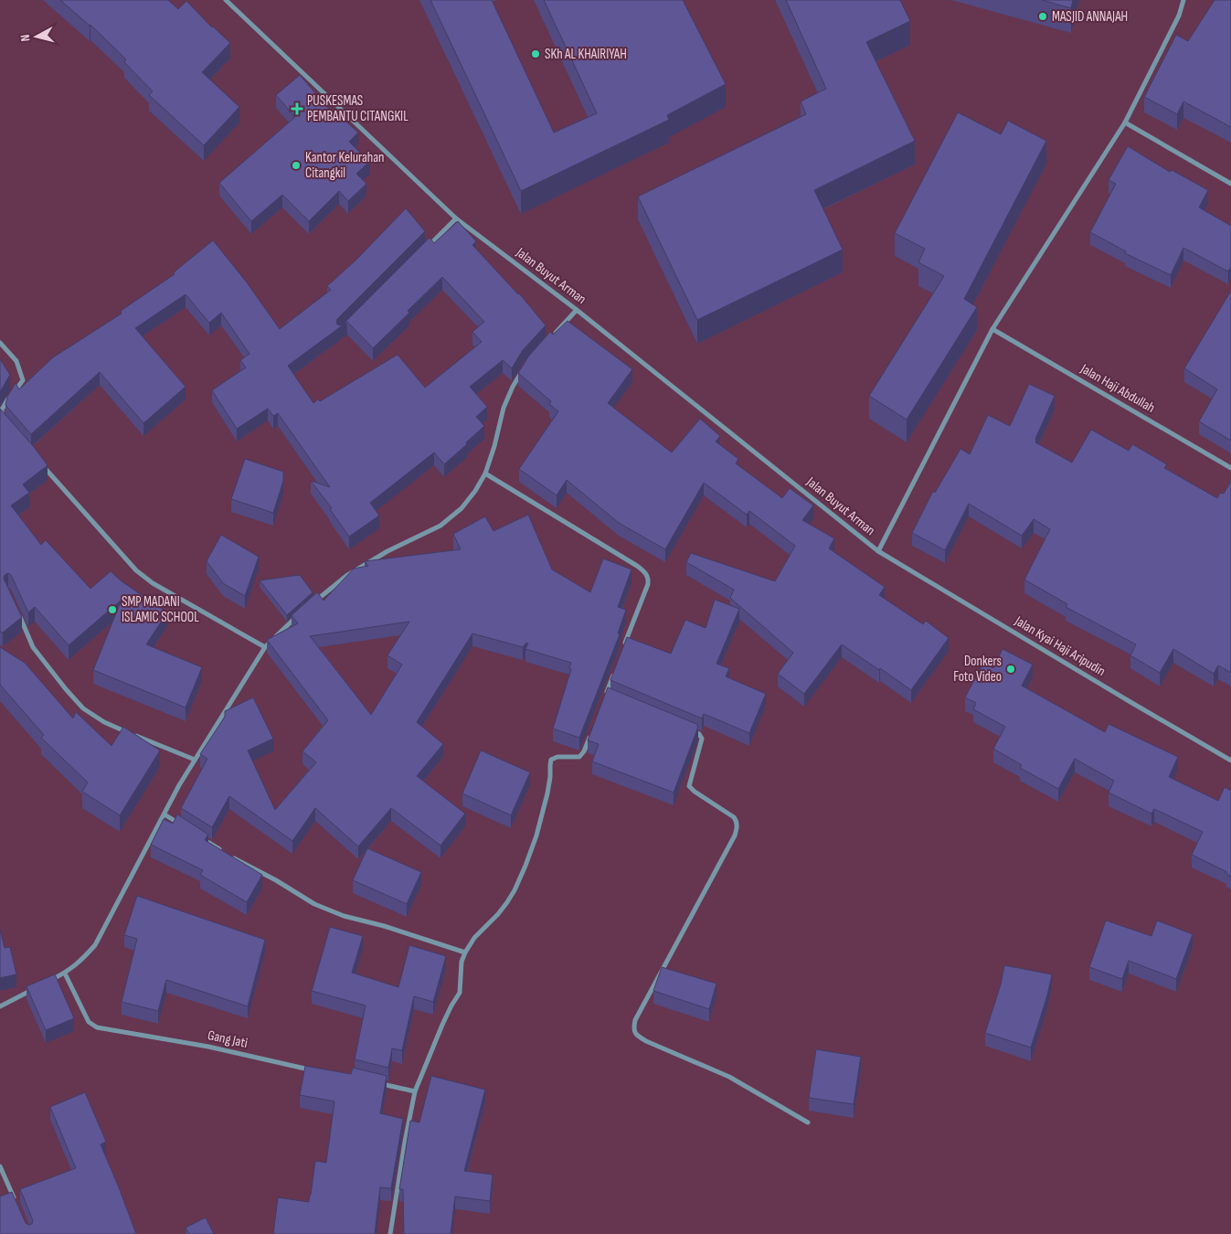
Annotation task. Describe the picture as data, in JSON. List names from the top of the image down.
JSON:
{
  "streets": {
    "street": [
      "Jalan Buyut Arman",
      "Jalan Haji Abdullah",
      "Jalan Kyai Haji Aripudin",
      "Gang Jati"
    ]
  },
  "crossings": [
    ["Jalan Buyut Arman", "Jalan Kyai Haji Aripudin"]
  ],
  "places": {
    "other": [
      "MASJID ANNAJAH",
      "SKh AL KHAIRIYAH",
      "Kantor Kelurahan Citangkil",
      "SMP MADANI ISLAMIC SCHOOL",
      "Donkers Foto Video"
    ],
    "health": ["PUSKESMAS PEMBANTU CITANGKIL"]
  },
  "north": "left"
}
